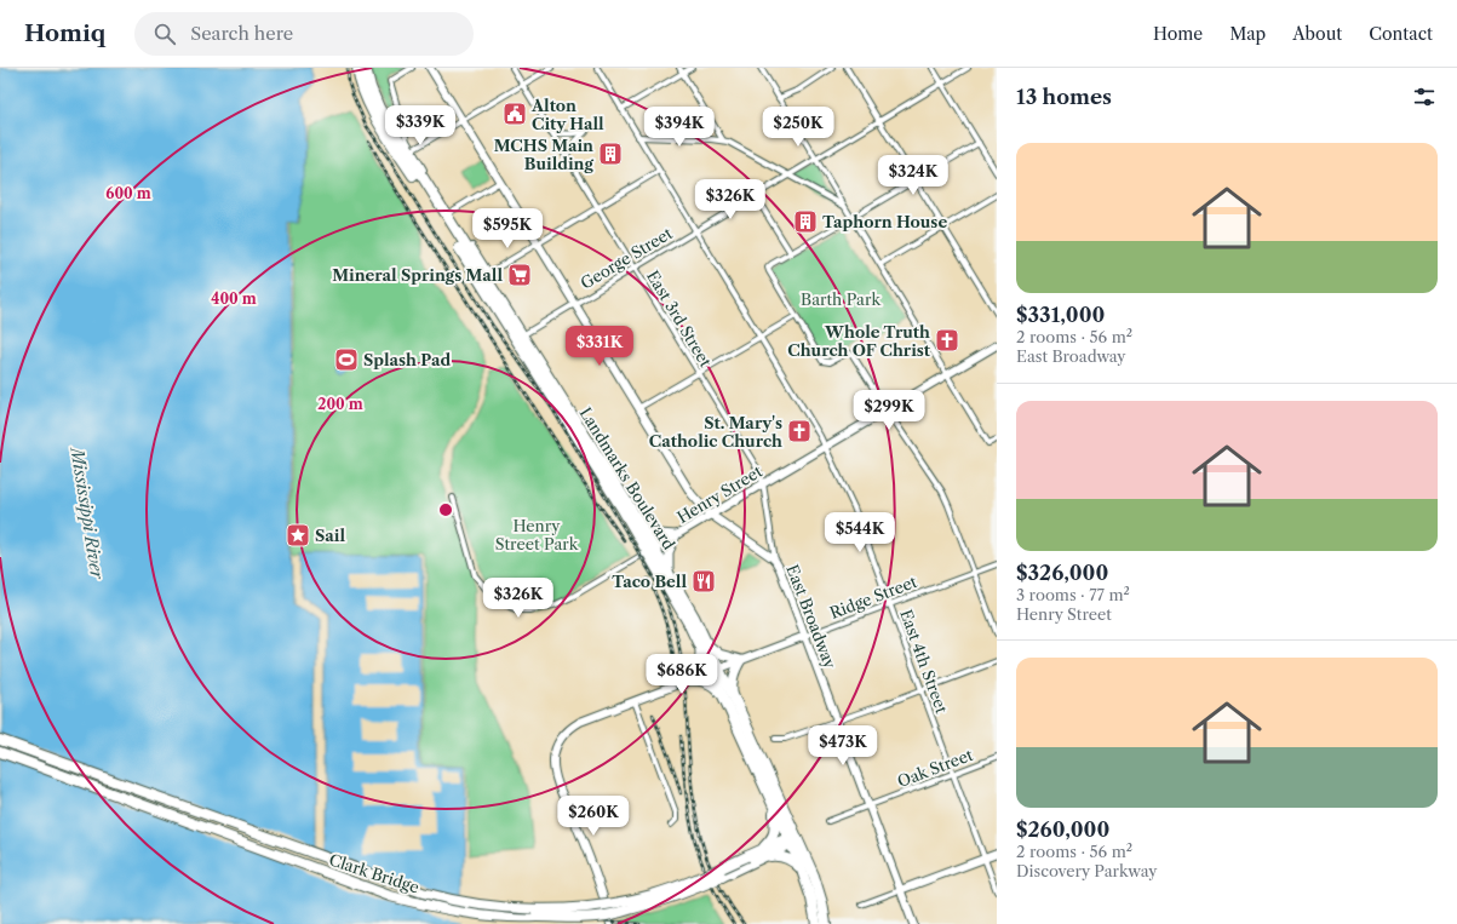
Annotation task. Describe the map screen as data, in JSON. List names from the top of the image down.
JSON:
{
  "streets": {
    "highway": ["Landmarks Boulevard", "Clark Bridge"],
    "street": [
      "George Street",
      "East 3rd Street",
      "Henry Street",
      "Ridge Street",
      "East Broadway",
      "East 4th Street",
      "Oak Street"
    ]
  },
  "crossings": [
    ["George Street", "East 3rd Street"],
    ["George Street", "Landmarks Boulevard"],
    ["George Street", "East Broadway"],
    ["George Street", "East 4th Street"],
    ["East 3rd Street", "Henry Street"],
    ["East 3rd Street", "East Broadway"],
    ["Landmarks Boulevard", "Henry Street"],
    ["Landmarks Boulevard", "Ridge Street"],
    ["Henry Street", "East Broadway"],
    ["Henry Street", "East 4th Street"],
    ["Ridge Street", "East Broadway"],
    ["Ridge Street", "East 4th Street"],
    ["East Broadway", "Oak Street"],
    ["East 4th Street", "Oak Street"]
  ],
  "water": ["Mississippi River"],
  "parks": ["Barth Park", "Henry Street Park"],
  "places": {
    "public building": ["Alton City Hall"],
    "building": ["MCHS Main Building", "Taphorn House"],
    "supermarket": ["Mineral Springs Mall"],
    "church": ["Whole Truth Church OF Christ", "St. Mary's Catholic Church"],
    "sports": ["Splash Pad"],
    "place": ["Sail"],
    "restaurant": ["Taco Bell"]
  },
  "page": {
    "header": "Homiq",
    "search": "Search here",
    "nav": [
      "Home",
      "Map",
      "About",
      "Contact"
    ],
    "heading": "13 homes",
    "price": [
      "$339K",
      "$394K",
      "$250K",
      "$324K",
      "$326K",
      "$595K",
      "$331K",
      "$299K",
      "$544K",
      "$326K",
      "$686K",
      "$473K",
      "$260K"
    ],
    "list": [
      {
        "name": "$331,000",
        "note": "2 rooms · 56 m² · East Broadway"
      },
      {
        "name": "$326,000",
        "note": "3 rooms · 77 m² · Henry Street"
      },
      {
        "name": "$260,000",
        "note": "2 rooms · 56 m² · Discovery Parkway"
      }
    ]
  },
  "rings": ["600 m", "400 m", "200 m"]
}
